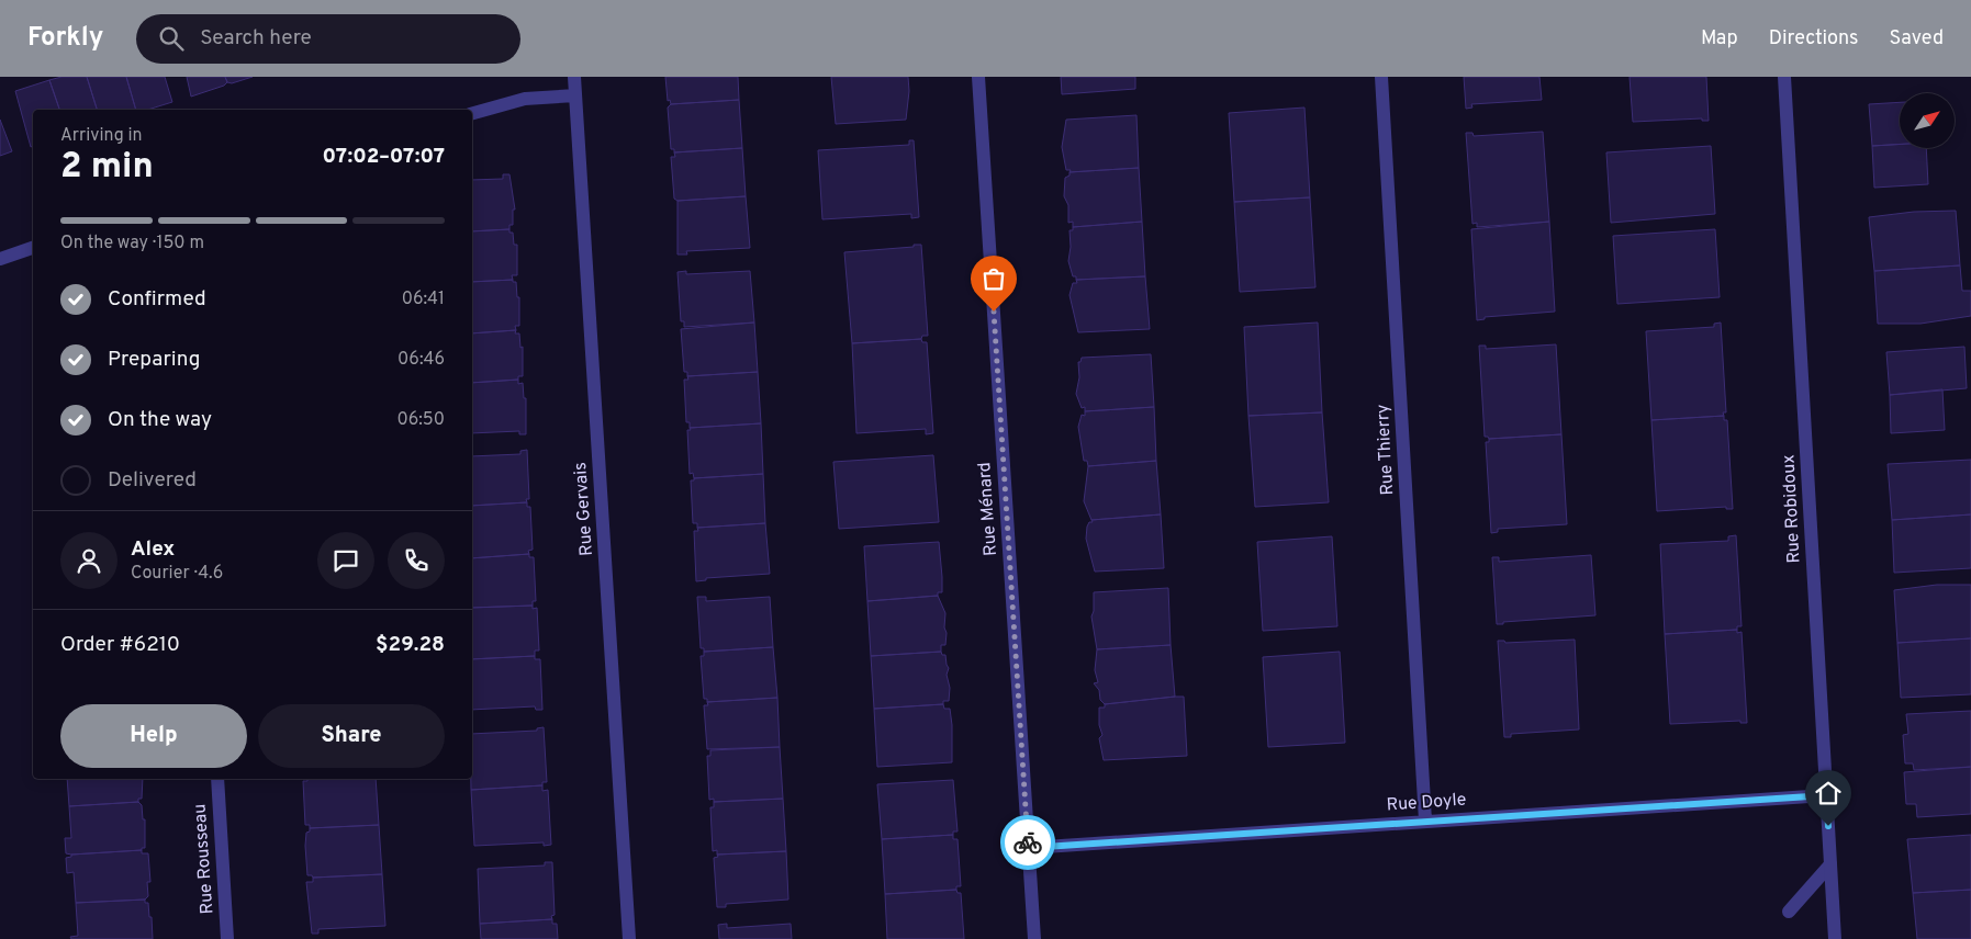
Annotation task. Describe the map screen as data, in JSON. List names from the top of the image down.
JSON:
{
  "streets": {
    "street": [
      "Rue Thierry",
      "Rue Gervais",
      "Rue Ménard",
      "Rue Robidoux",
      "Rue Doyle",
      "Rue Rousseau"
    ]
  },
  "crossings": [
    ["Rue Thierry", "Rue Doyle"],
    ["Rue Ménard", "Rue Doyle"],
    ["Rue Robidoux", "Rue Doyle"]
  ],
  "north": "top right",
  "page": {
    "header": "Forkly",
    "search": "Search here",
    "nav": ["Map", "Directions", "Saved"],
    "heading": ["2 min", "Arriving in", "07:02–07:07"],
    "panel": [
      "Alex",
      "Courier · 4.6",
      "Order #6210",
      "$29.28"
    ],
    "bar": "On the way · 150 m",
    "list": [
      ["Confirmed", "06:41"],
      ["Preparing", "06:46"],
      ["On the way", "06:50"],
      "Delivered"
    ],
    "buttons": ["Help", "Share"]
  }
}
